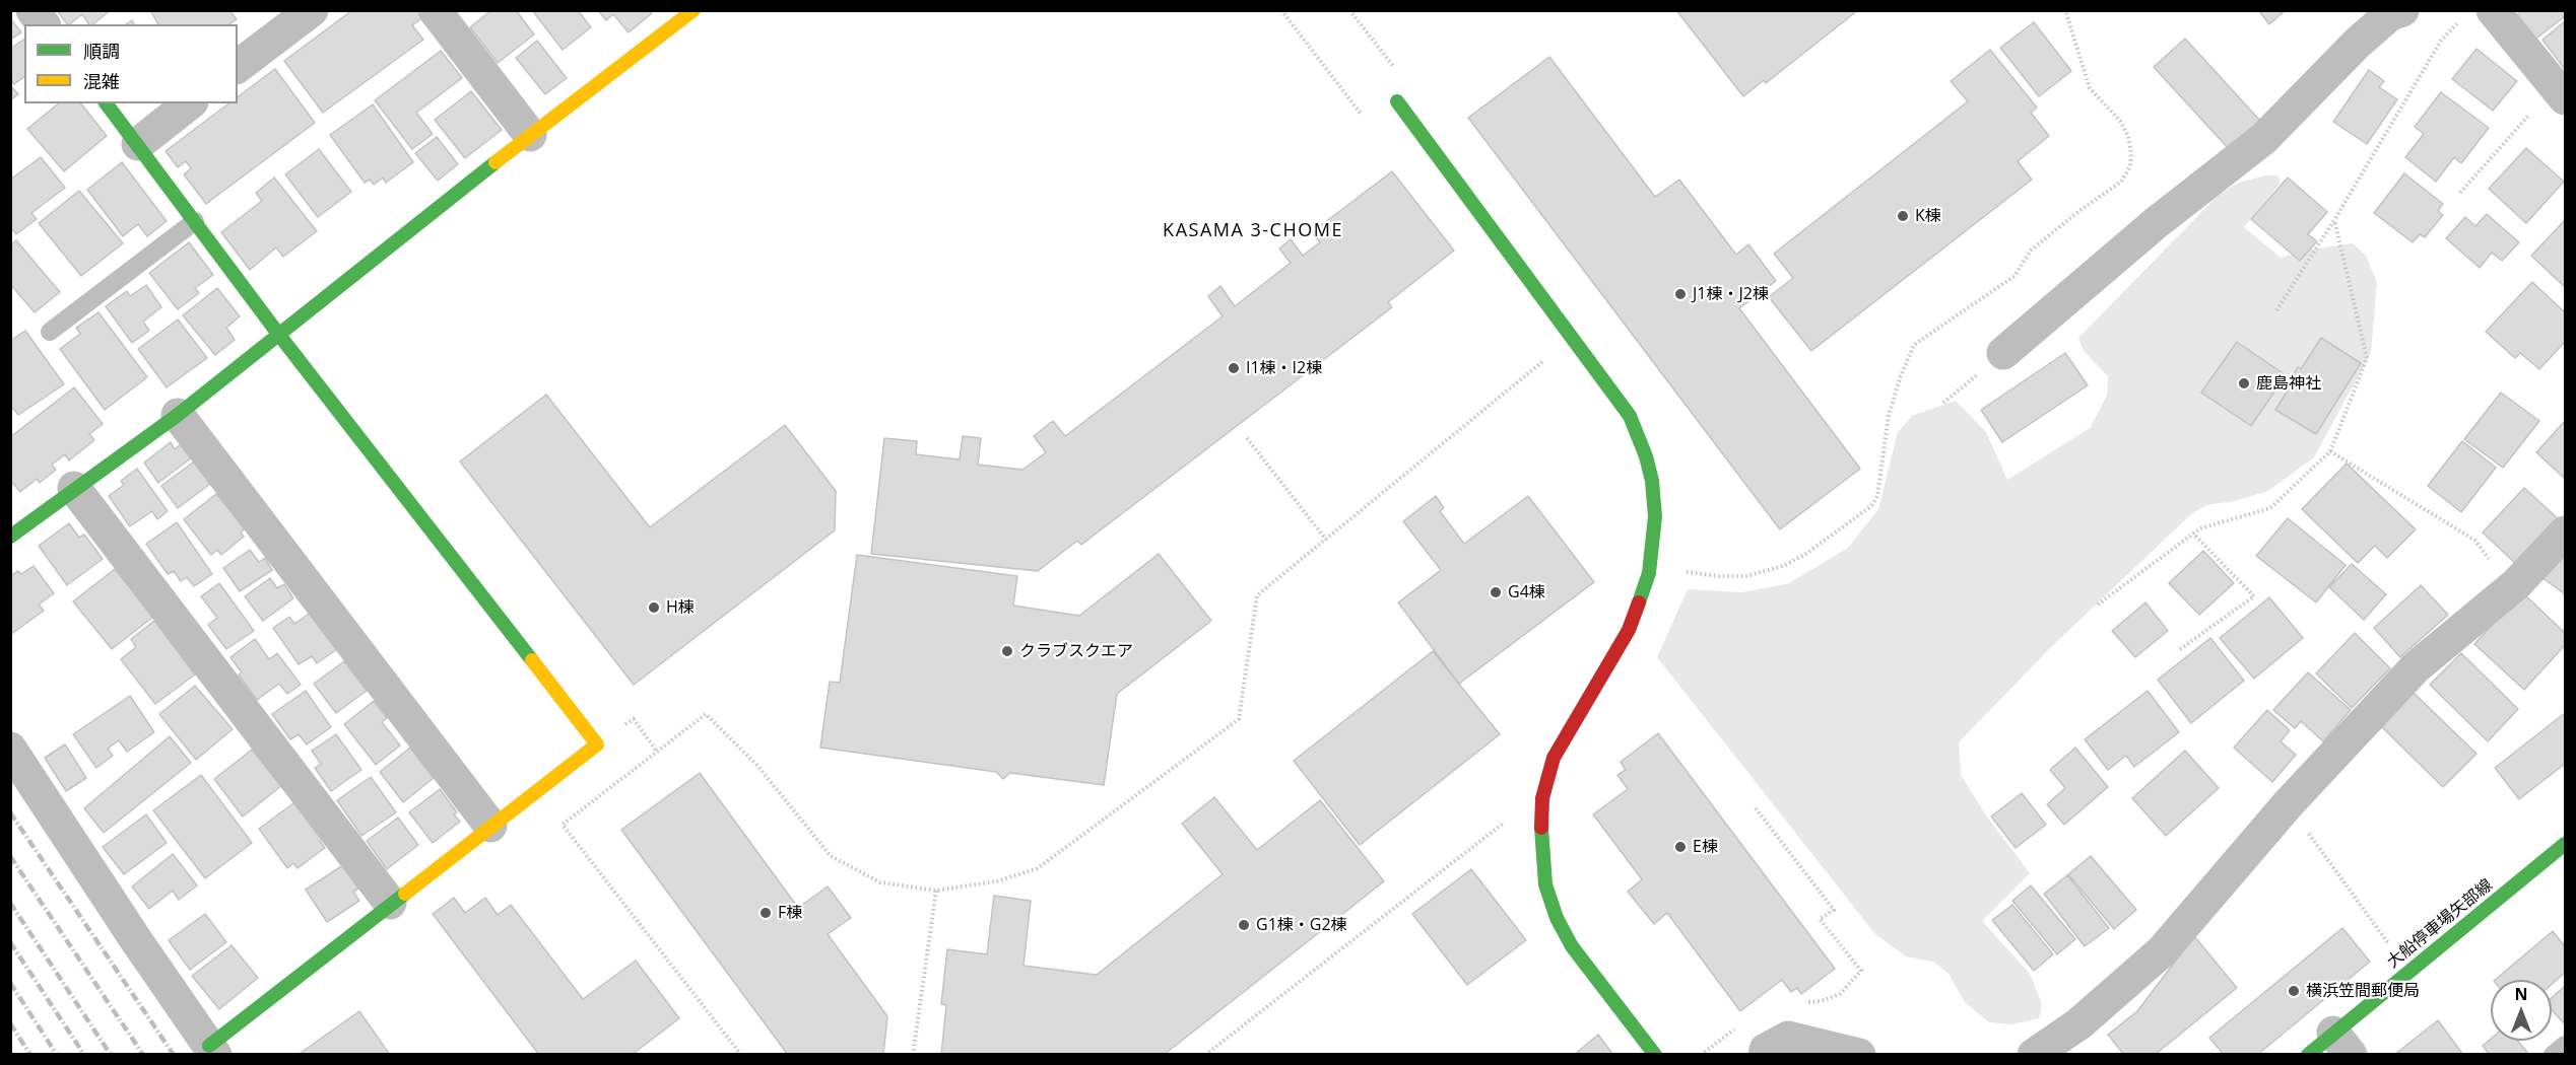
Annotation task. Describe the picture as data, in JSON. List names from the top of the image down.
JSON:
{
  "streets": {
    "street": ["大船停車場矢部線"]
  },
  "districts": ["KASAMA 3-CHOME"],
  "places": [
    "K棟",
    "J1棟・J2棟",
    "I1棟・I2棟",
    "鹿島神社",
    "G4棟",
    "H棟",
    "クラブスクエア",
    "E棟",
    "F棟",
    "G1棟・G2棟",
    "横浜笠間郵便局"
  ],
  "legend": ["順調", "混雑"],
  "north": "top"
}
